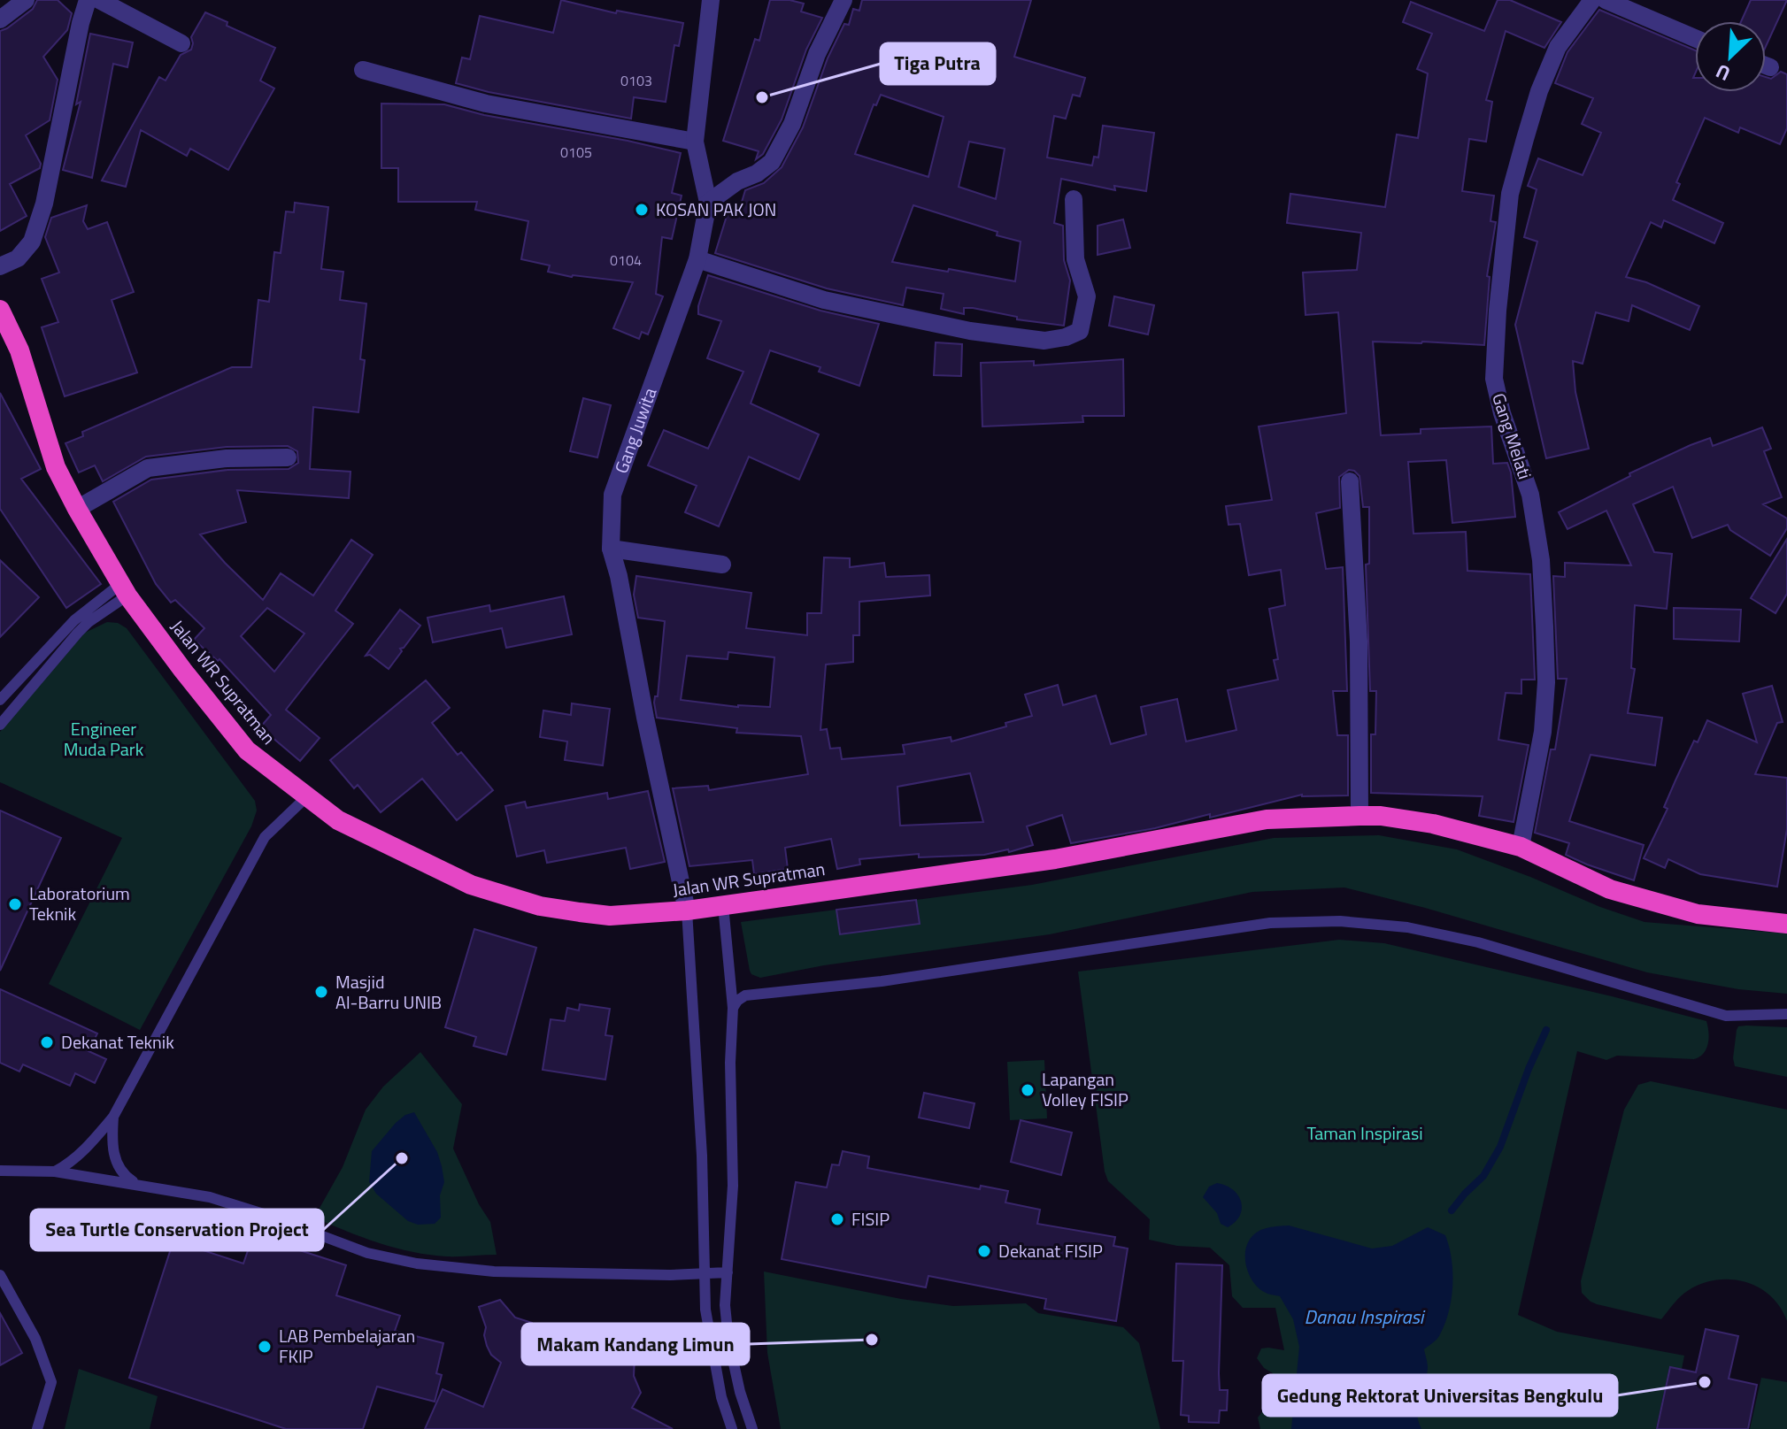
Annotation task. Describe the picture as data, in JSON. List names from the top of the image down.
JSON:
{
  "streets": {
    "highway": ["Jalan WR Supratman"],
    "street": ["Gang Juwita", "Gang Melati"]
  },
  "crossings": [
    ["Gang Juwita", "Jalan WR Supratman"],
    ["Gang Melati", "Jalan WR Supratman"]
  ],
  "water": ["Danau Inspirasi"],
  "parks": ["Engineer Muda Park", "Taman Inspirasi"],
  "places": [
    "Tiga Putra",
    "KOSAN PAK JON",
    "Laboratorium Teknik",
    "Masjid Al-Barru UNIB",
    "Dekanat Teknik",
    "Lapangan Volley FISIP",
    "Sea Turtle Conservation Project",
    "FISIP",
    "Dekanat FISIP",
    "Makam Kandang Limun",
    "LAB Pembelajaran FKIP",
    "Gedung Rektorat Universitas Bengkulu"
  ],
  "house_numbers": ["0103", "0105", "0104"],
  "north": "bottom left"
}
